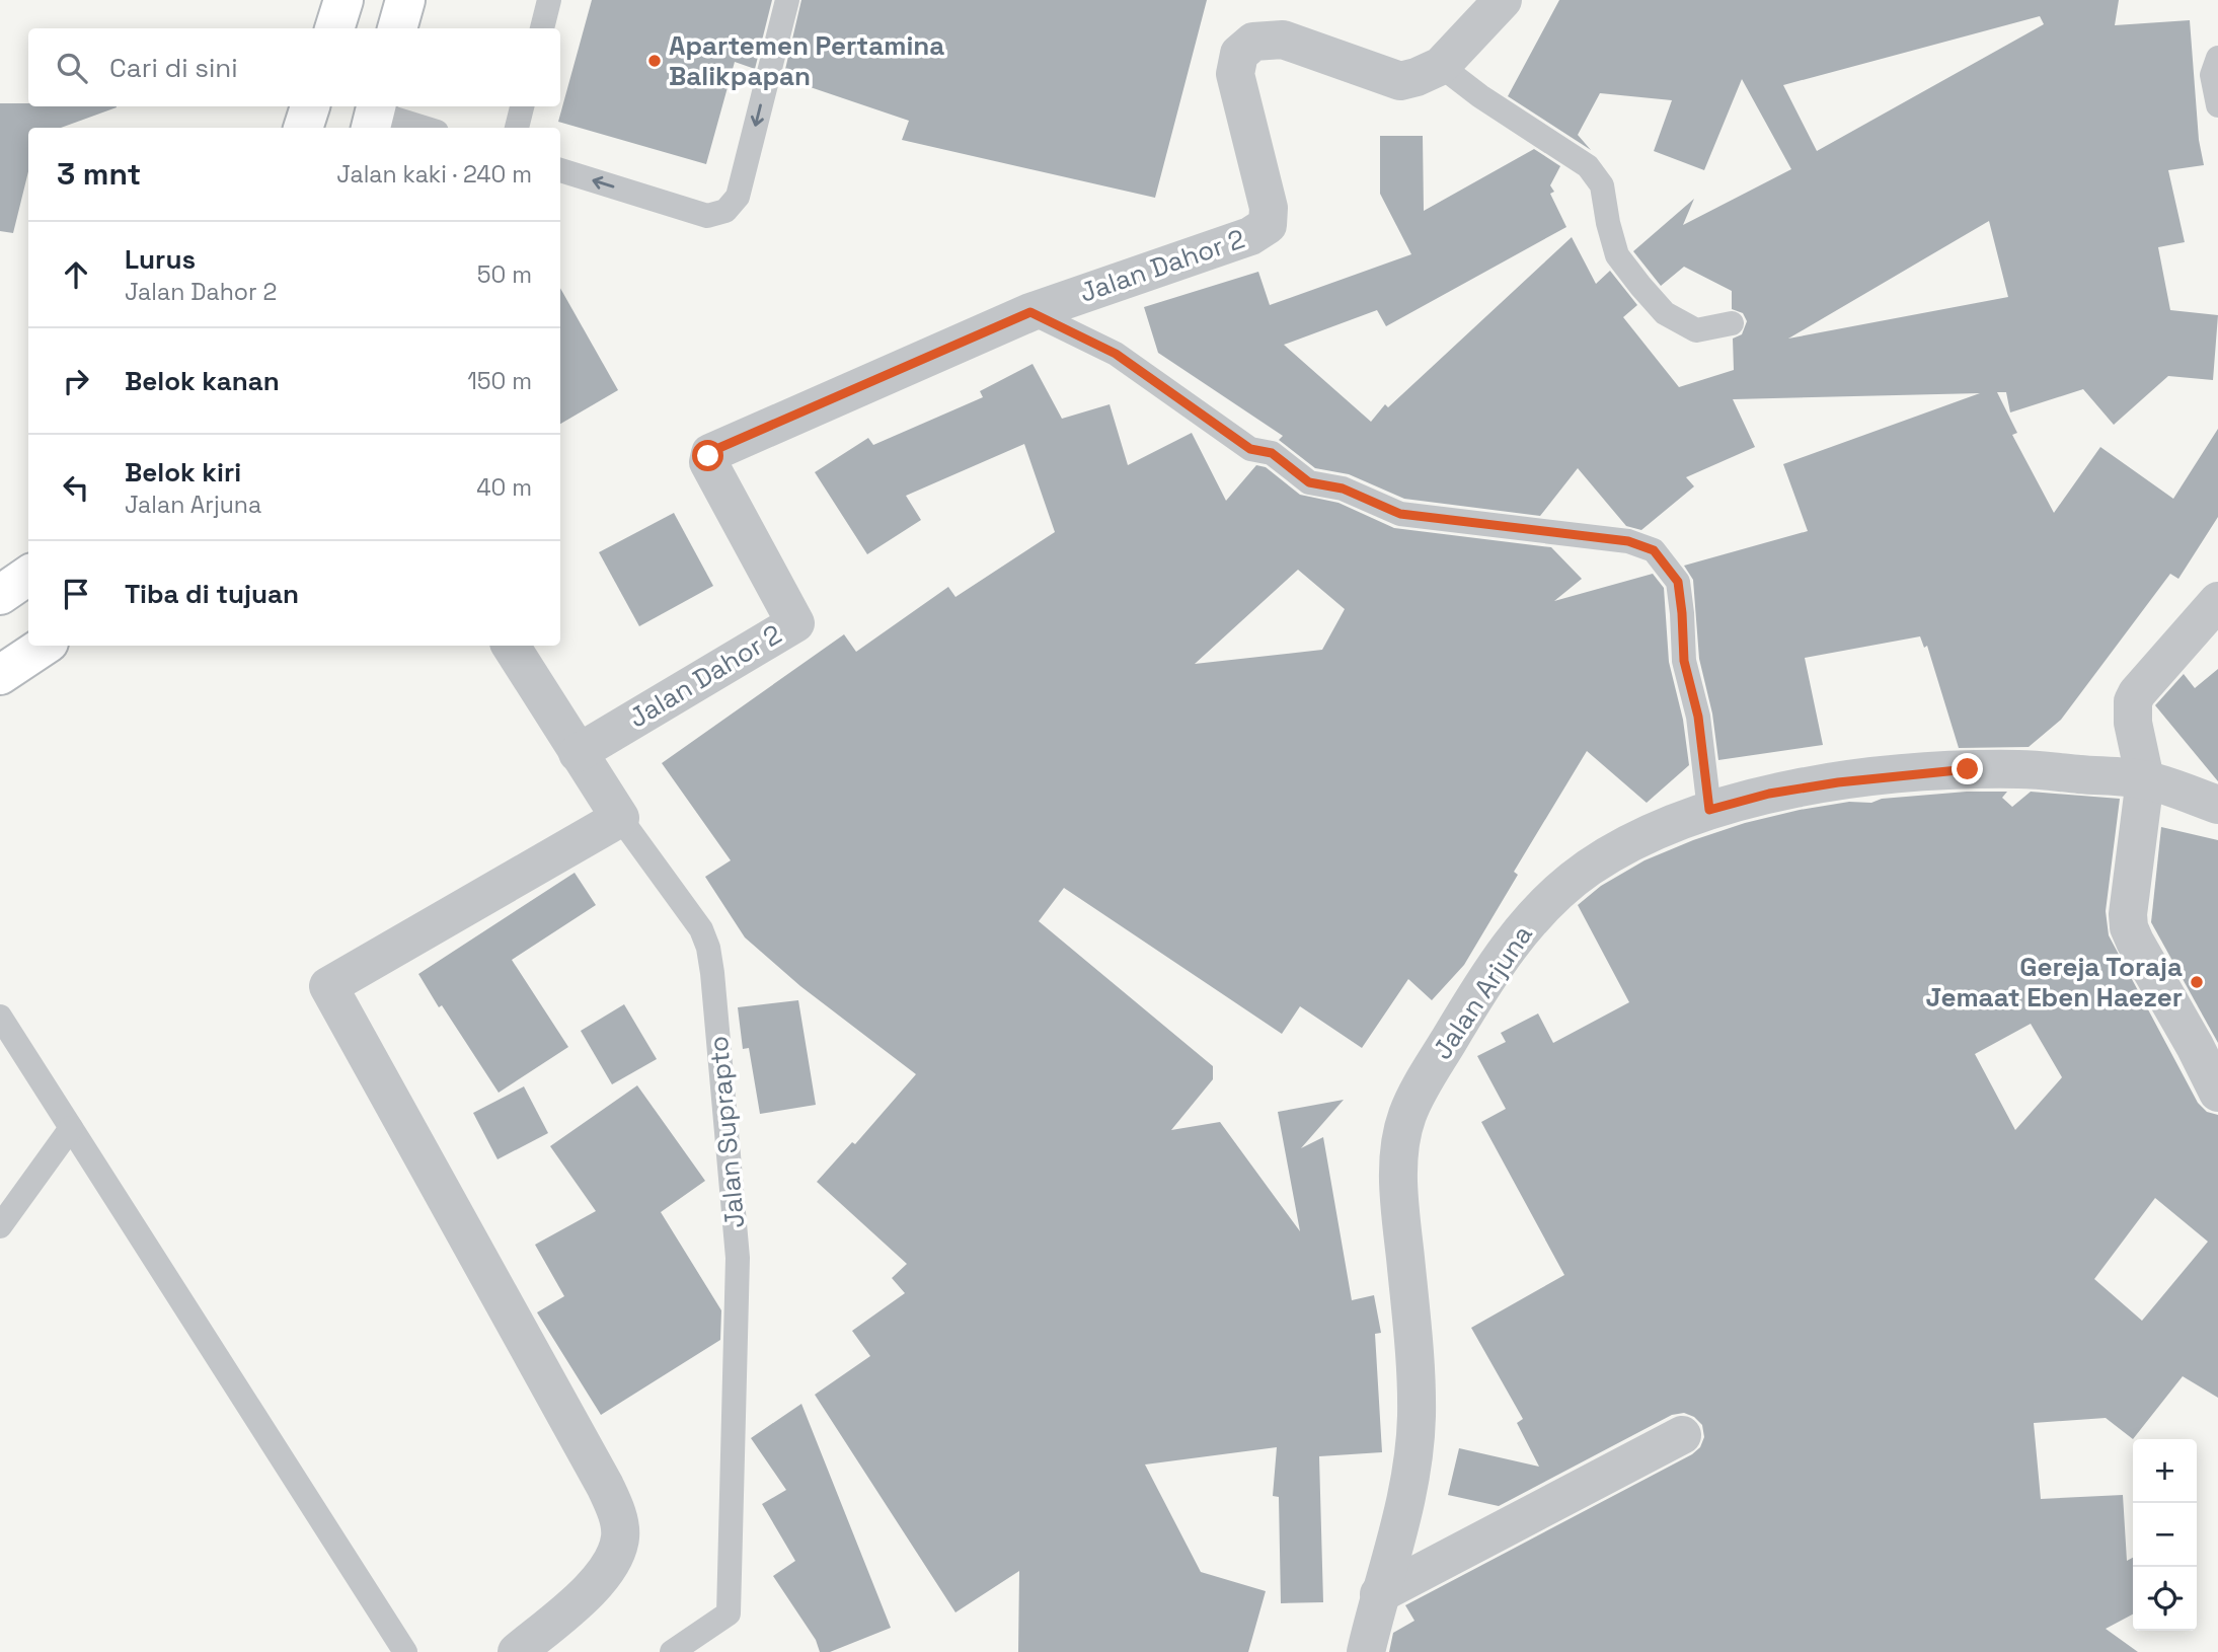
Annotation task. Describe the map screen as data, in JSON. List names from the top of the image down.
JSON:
{
  "streets": {
    "street": ["Jalan Dahor 2", "Jalan Arjuna", "Jalan Suprapto"]
  },
  "crossings": [
    ["Jalan Dahor 2", "Jalan Suprapto"]
  ],
  "places": ["Apartemen Pertamina Balikpapan", "Gereja Toraja Jemaat Eben Haezer"],
  "page": {
    "search": "Cari di sini",
    "heading": ["3 mnt", "Jalan kaki · 240 m"],
    "list": [
      ["Lurus", "Jalan Dahor 2", "50 m"],
      ["Belok kanan", "150 m"],
      ["Belok kiri", "Jalan Arjuna", "40 m"],
      "Tiba di tujuan"
    ],
    "map_buttons": ["+", "−"]
  }
}
